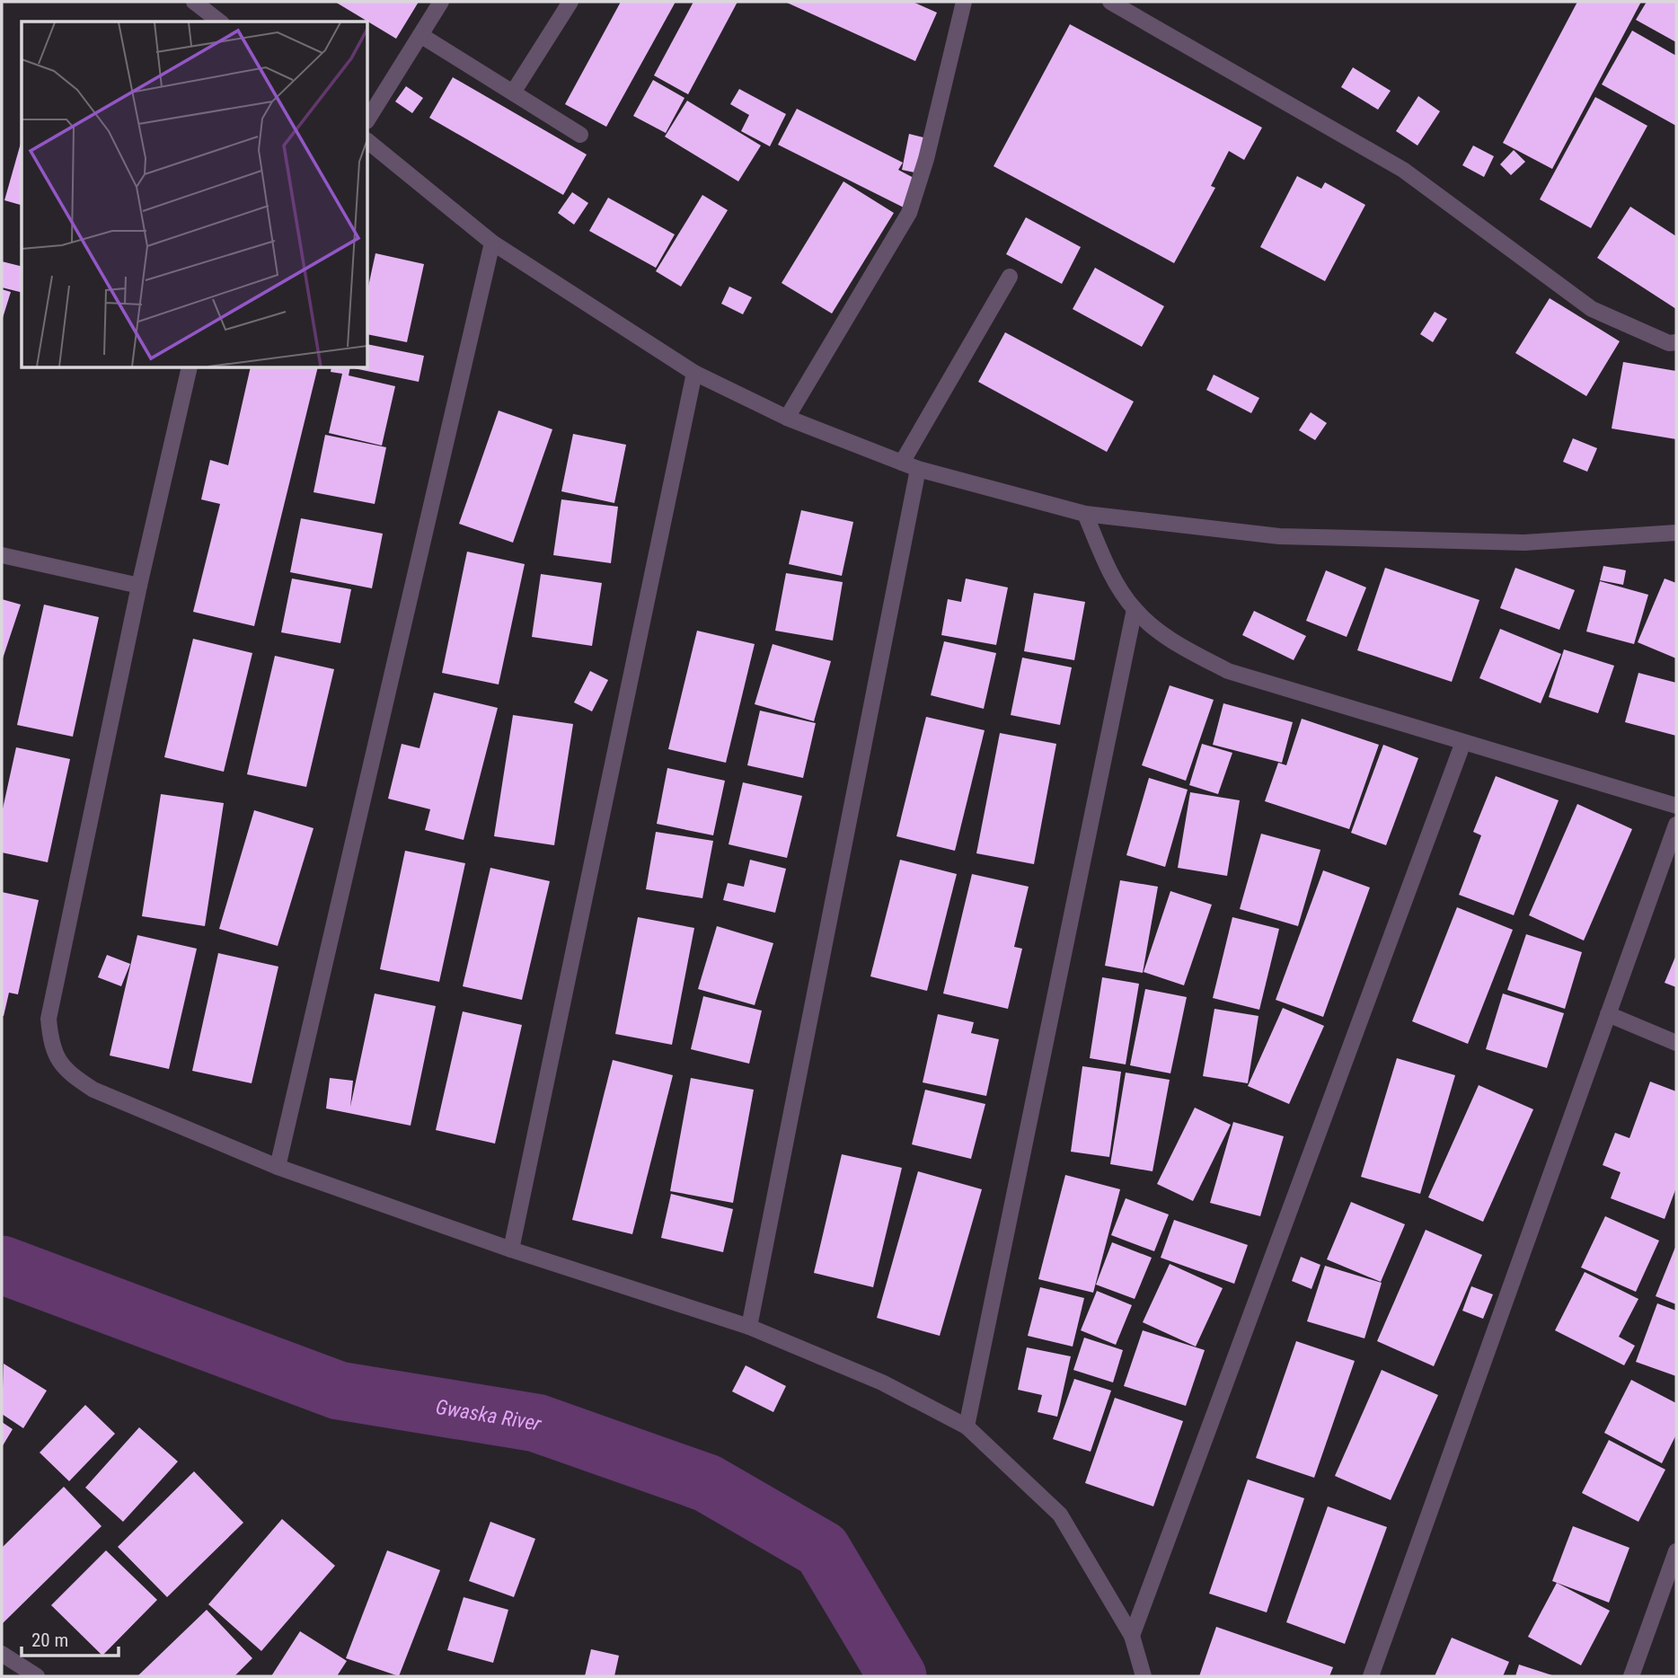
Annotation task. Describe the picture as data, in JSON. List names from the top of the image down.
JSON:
{
  "water": ["Gwaska River"],
  "scale_bar": "20 m"
}
